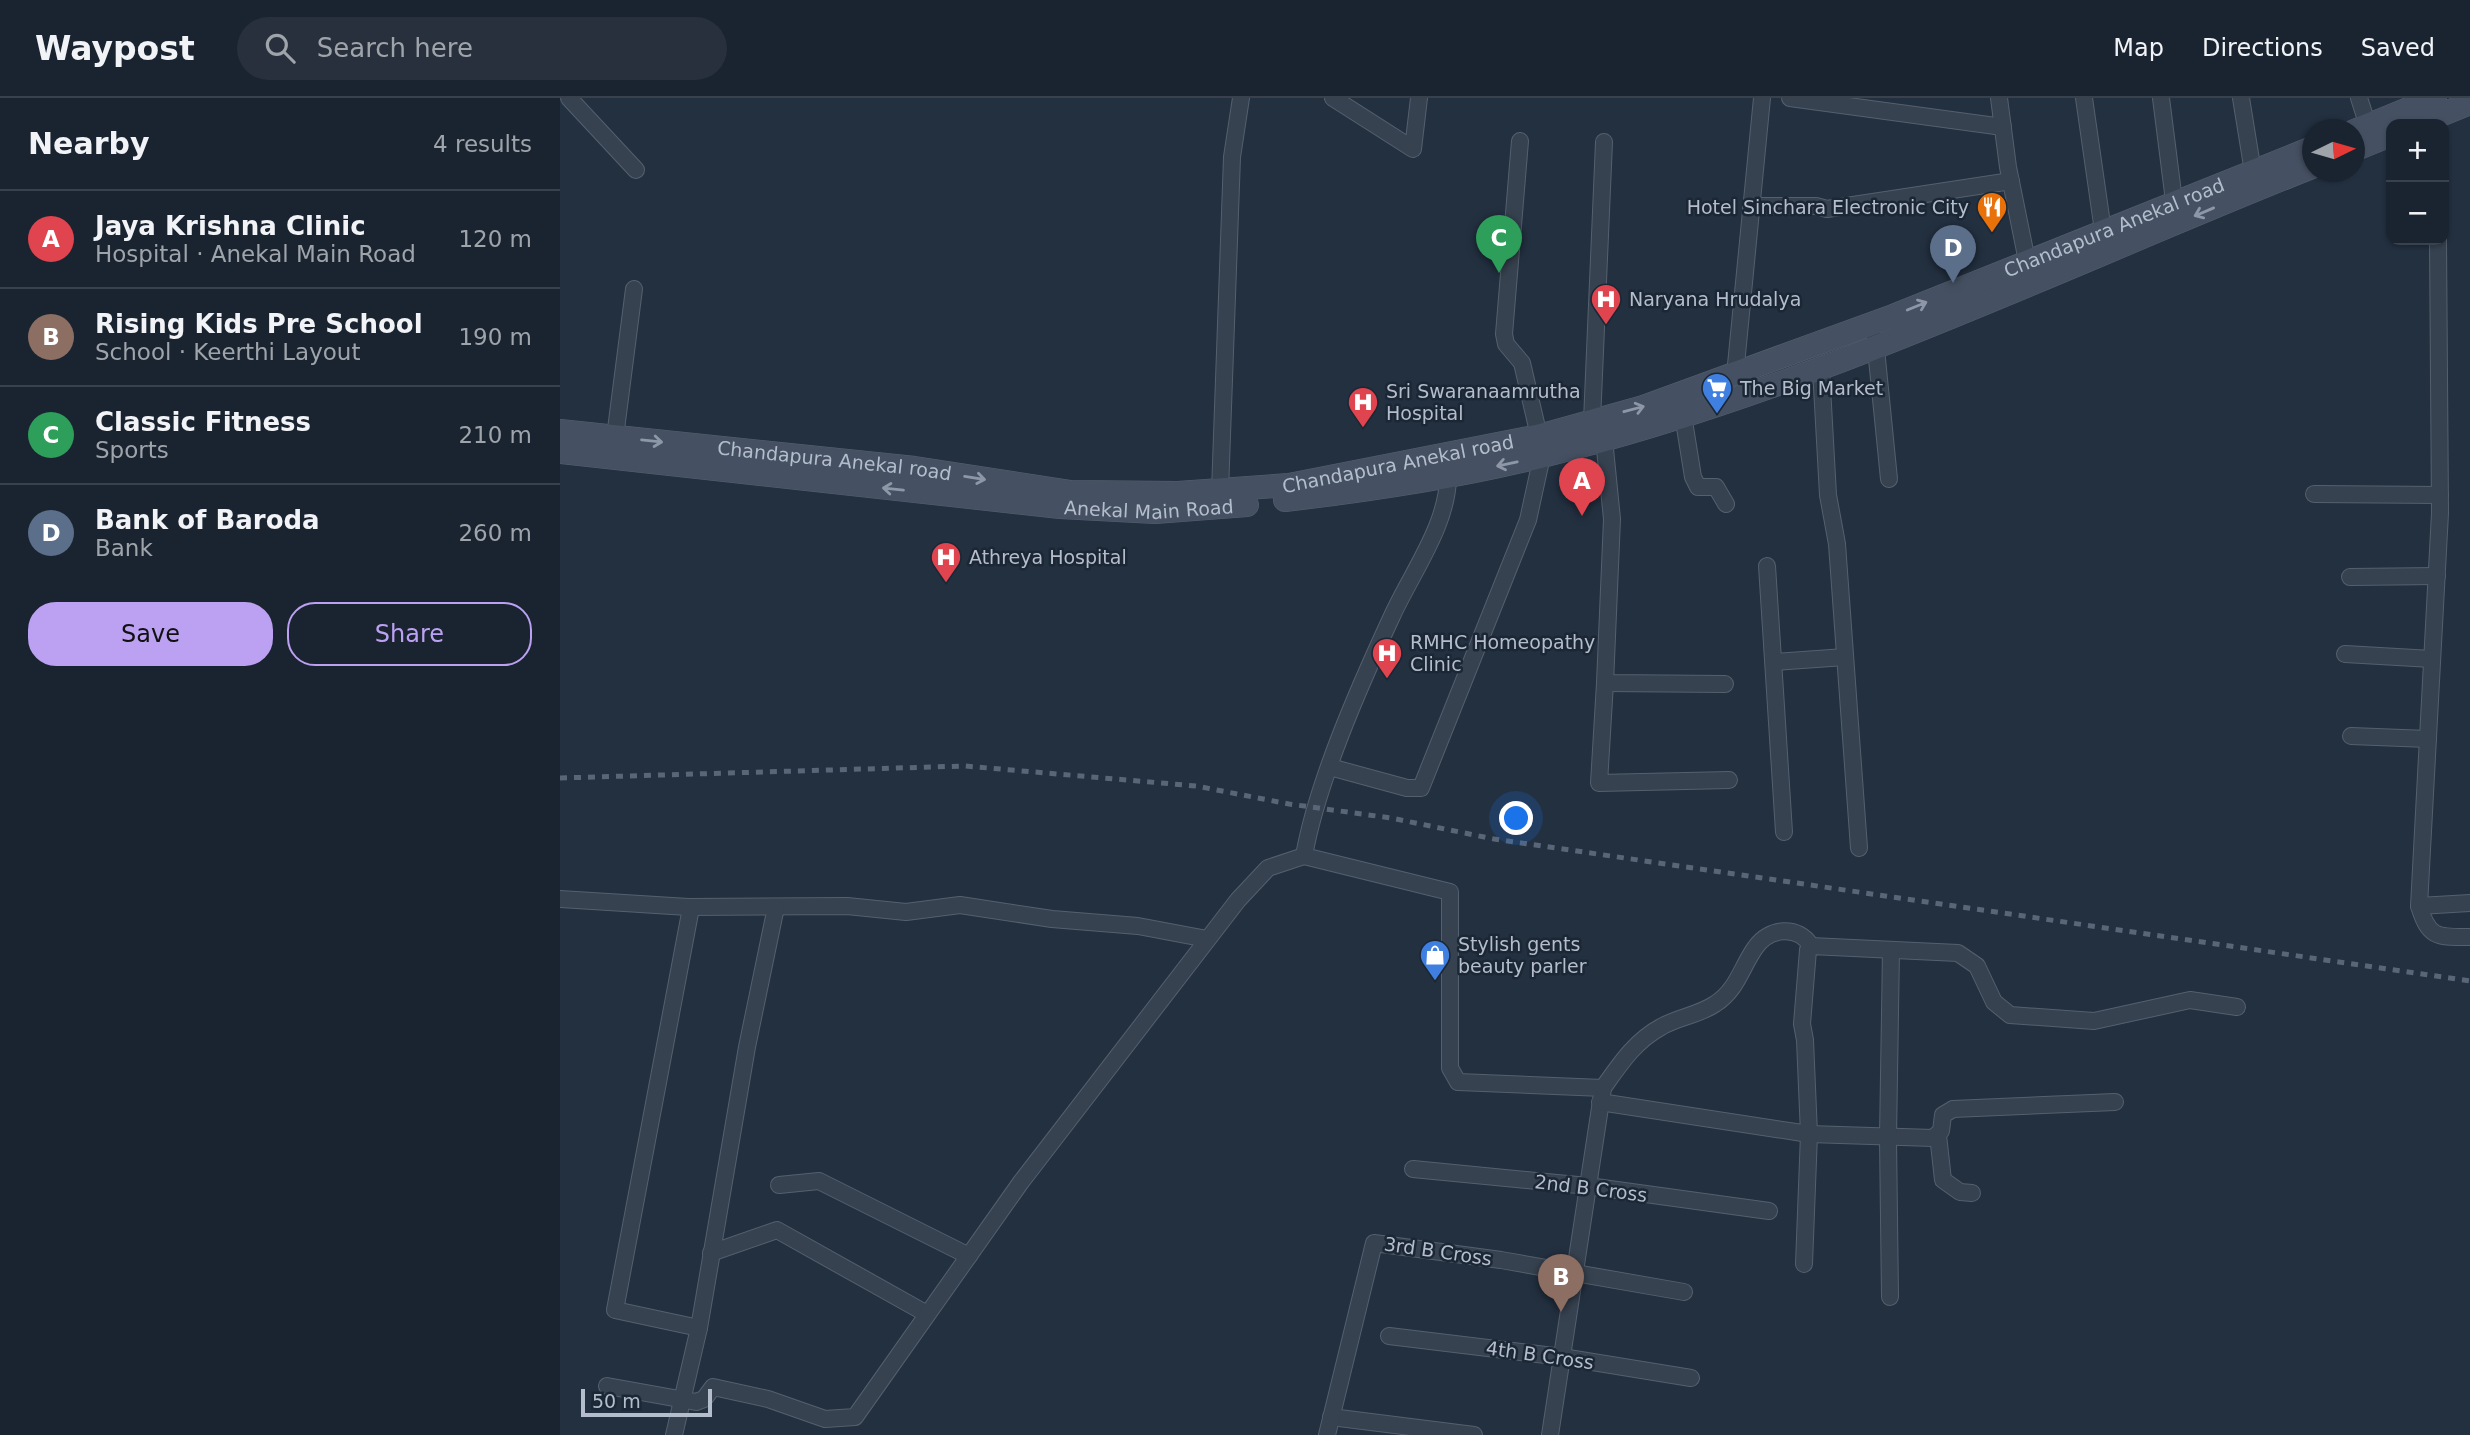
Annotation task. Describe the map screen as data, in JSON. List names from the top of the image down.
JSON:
{
  "streets": {
    "main road": ["Chandapura Anekal road", "Anekal Main Road"],
    "street": ["2nd B Cross", "3rd B Cross", "4th B Cross"]
  },
  "crossings": [
    ["Chandapura Anekal road", "Anekal Main Road"]
  ],
  "one_way": ["Chandapura Anekal road", "Anekal Main Road"],
  "places": {
    "restaurant": ["Hotel Sinchara Electronic City"],
    "hospital": [
      "Naryana Hrudalya",
      "Sri Swaranaamrutha Hospital",
      "Athreya Hospital",
      "RMHC Homeopathy Clinic"
    ],
    "supermarket": ["The Big Market"],
    "shop": ["Stylish gents beauty parler"]
  },
  "scale_bar": "50 m",
  "north": "right",
  "page": {
    "header": "Waypost",
    "search": "Search here",
    "nav": ["Map", "Directions", "Saved"],
    "heading": ["Nearby", "4 results"],
    "map_buttons": ["+", "−"],
    "list": [
      {
        "mark": "A",
        "name": "Jaya Krishna Clinic",
        "note": "Hospital · Anekal Main Road",
        "value": "120 m"
      },
      {
        "mark": "B",
        "name": "Rising Kids Pre School",
        "note": "School · Keerthi Layout",
        "value": "190 m"
      },
      {
        "mark": "C",
        "name": "Classic Fitness",
        "note": "Sports",
        "value": "210 m"
      },
      {
        "mark": "D",
        "name": "Bank of Baroda",
        "note": "Bank",
        "value": "260 m"
      }
    ],
    "pins": [
      "C",
      "D",
      "A",
      "B"
    ],
    "buttons": ["Save", "Share"],
    "scale": "50 m"
  }
}
